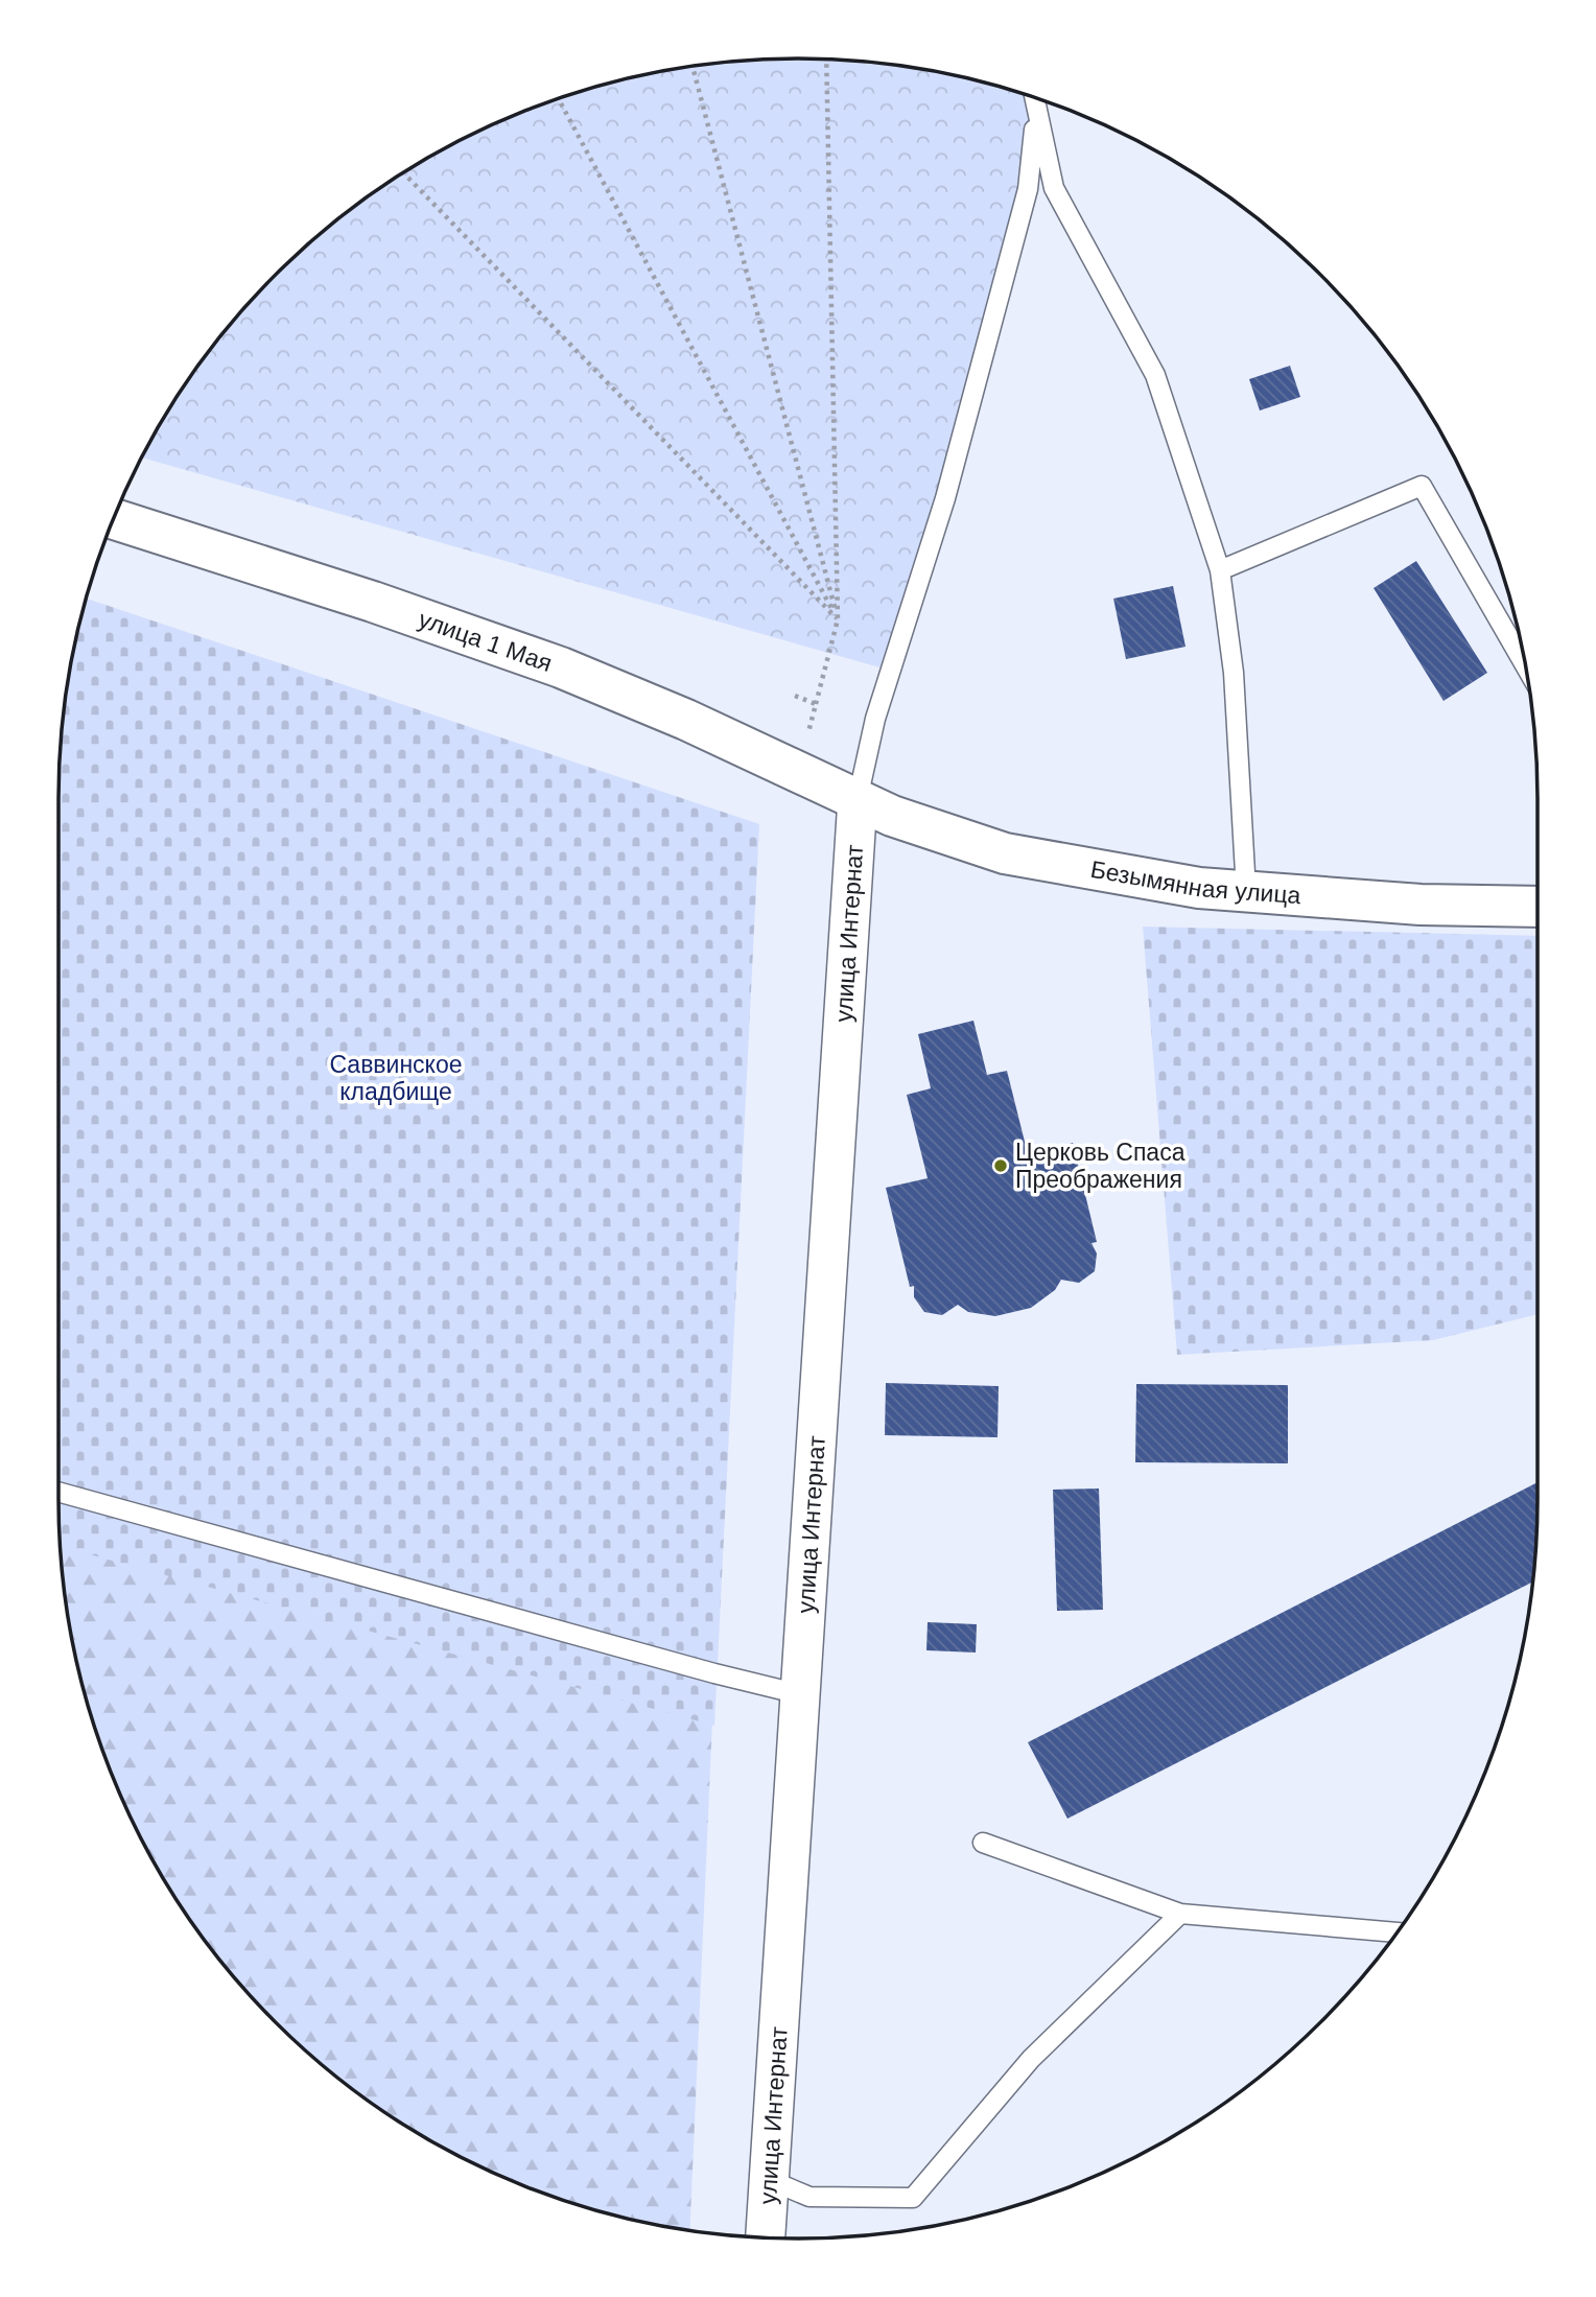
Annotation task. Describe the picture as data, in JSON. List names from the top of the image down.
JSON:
{
  "streets": {
    "street": ["улица 1 Мая", "Безымянная улица", "улица Интернат"]
  },
  "crossings": [
    ["улица 1 Мая", "Безымянная улица"],
    ["улица 1 Мая", "улица Интернат"],
    ["Безымянная улица", "улица Интернат"]
  ],
  "parks": ["Саввинское кладбище"],
  "places": ["Церковь Спаса Преображения"]
}
